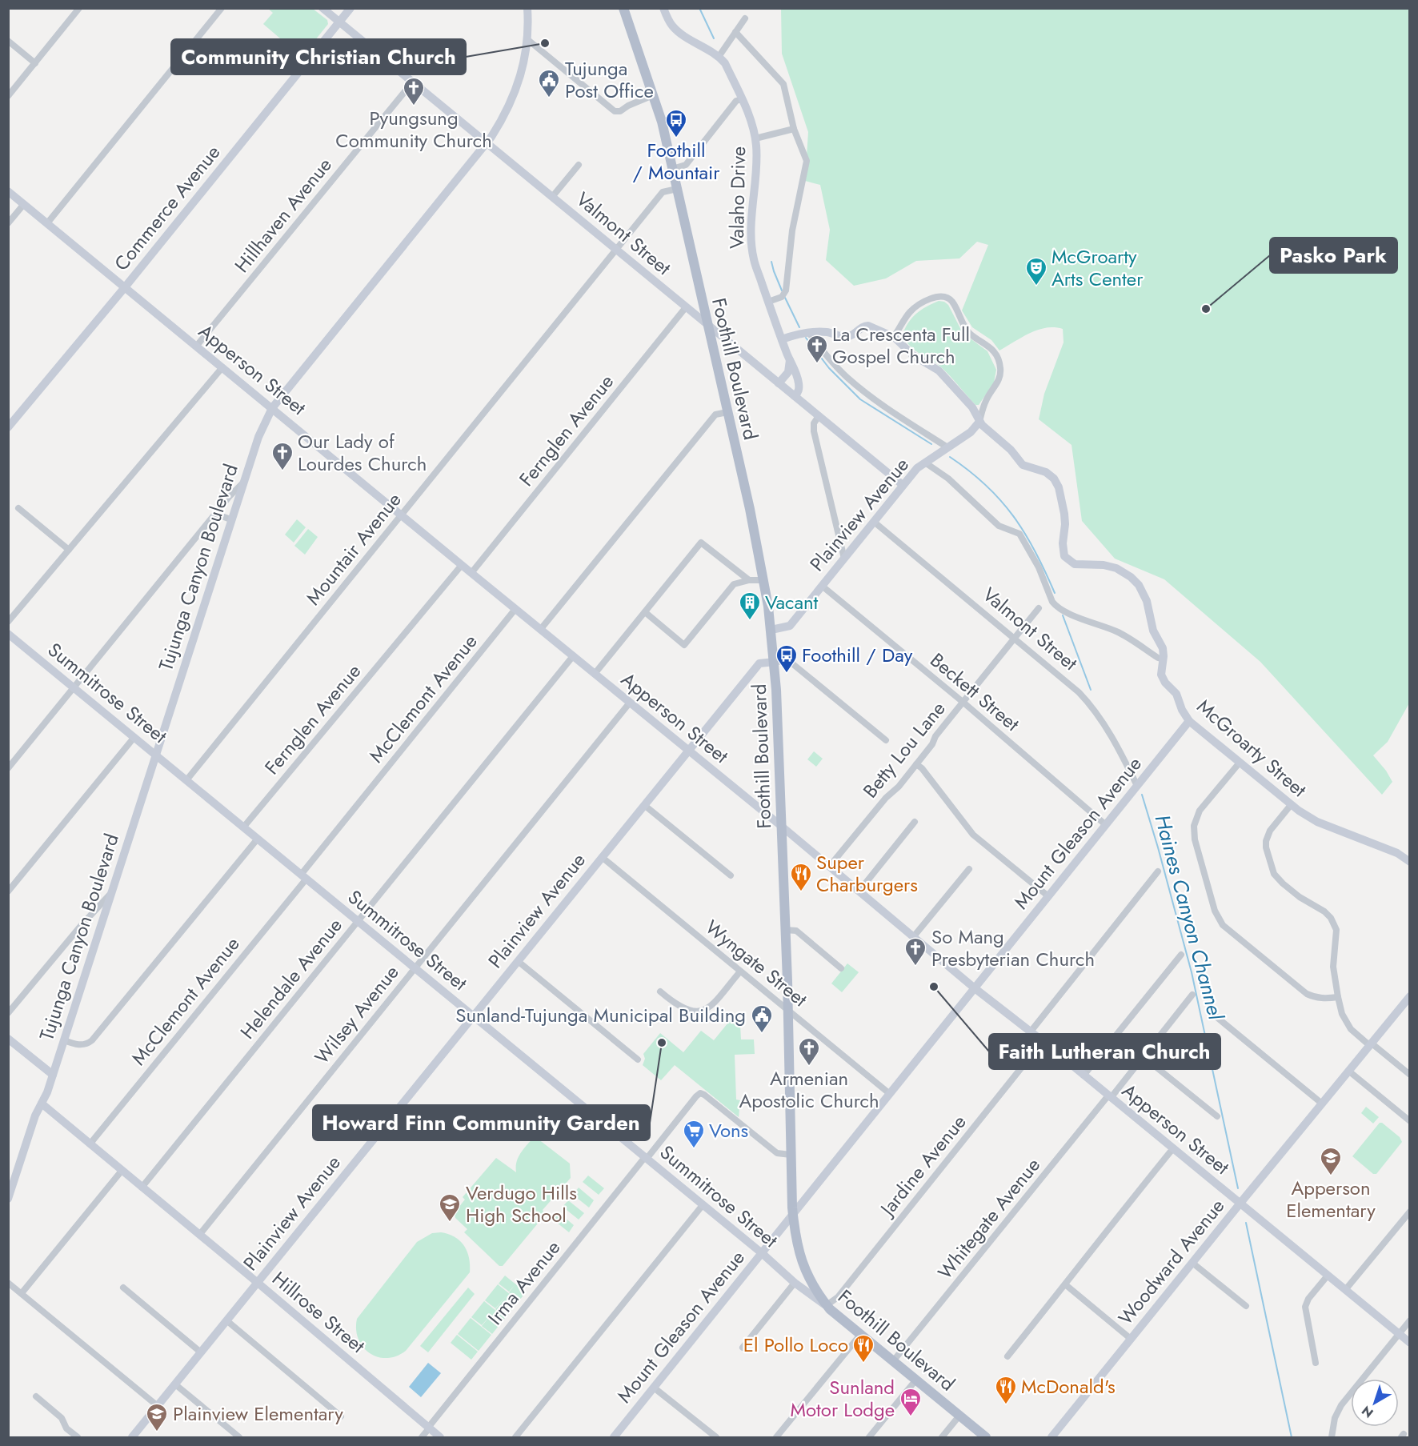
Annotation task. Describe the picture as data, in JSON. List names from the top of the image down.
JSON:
{
  "streets": {
    "main road": ["Foothill Boulevard"],
    "street": [
      "Valaho Drive",
      "Commerce Avenue",
      "Hillhaven Avenue",
      "Valmont Street",
      "Apperson Street",
      "Fernglen Avenue",
      "Plainview Avenue",
      "Mountair Avenue",
      "Tujunga Canyon Boulevard",
      "Beckett Street",
      "Summitrose Street",
      "McClemont Avenue",
      "McGroarty Street",
      "Betty Lou Lane",
      "Mount Gleason Avenue",
      "Wyngate Street",
      "Helendale Avenue",
      "Wilsey Avenue",
      "Jardine Avenue",
      "Whitegate Avenue",
      "Woodward Avenue",
      "Irma Avenue",
      "Hillrose Street"
    ]
  },
  "crossings": [
    ["Valaho Drive", "Valmont Street"],
    ["Valaho Drive", "McGroarty Street"],
    ["Commerce Avenue", "Valmont Street"],
    ["Commerce Avenue", "Apperson Street"],
    ["Hillhaven Avenue", "Valmont Street"],
    ["Hillhaven Avenue", "Apperson Street"],
    ["Valmont Street", "Foothill Boulevard"],
    ["Valmont Street", "Fernglen Avenue"],
    ["Valmont Street", "Plainview Avenue"],
    ["Valmont Street", "Mountair Avenue"],
    ["Valmont Street", "Tujunga Canyon Boulevard"],
    ["Valmont Street", "Betty Lou Lane"],
    ["Valmont Street", "Mount Gleason Avenue"],
    ["Foothill Boulevard", "Apperson Street"],
    ["Foothill Boulevard", "Plainview Avenue"],
    ["Foothill Boulevard", "Mountair Avenue"],
    ["Foothill Boulevard", "Summitrose Street"],
    ["Foothill Boulevard", "Mount Gleason Avenue"],
    ["Foothill Boulevard", "Wyngate Street"],
    ["Foothill Boulevard", "Jardine Avenue"],
    ["Foothill Boulevard", "Whitegate Avenue"],
    ["Foothill Boulevard", "Irma Avenue"],
    ["Apperson Street", "Fernglen Avenue"],
    ["Apperson Street", "Plainview Avenue"],
    ["Apperson Street", "Mountair Avenue"],
    ["Apperson Street", "Tujunga Canyon Boulevard"],
    ["Apperson Street", "McClemont Avenue"],
    ["Apperson Street", "Betty Lou Lane"],
    ["Apperson Street", "Mount Gleason Avenue"],
    ["Apperson Street", "Helendale Avenue"],
    ["Apperson Street", "Wilsey Avenue"],
    ["Apperson Street", "Jardine Avenue"],
    ["Apperson Street", "Whitegate Avenue"],
    ["Apperson Street", "Woodward Avenue"],
    ["Fernglen Avenue", "Summitrose Street"],
    ["Plainview Avenue", "Beckett Street"],
    ["Plainview Avenue", "Summitrose Street"],
    ["Plainview Avenue", "McGroarty Street"],
    ["Plainview Avenue", "Wyngate Street"],
    ["Plainview Avenue", "Hillrose Street"],
    ["Mountair Avenue", "Summitrose Street"],
    ["Tujunga Canyon Boulevard", "Summitrose Street"],
    ["Tujunga Canyon Boulevard", "Hillrose Street"],
    ["Beckett Street", "Betty Lou Lane"],
    ["Beckett Street", "Mount Gleason Avenue"],
    ["Summitrose Street", "McClemont Avenue"],
    ["Summitrose Street", "Mount Gleason Avenue"],
    ["Summitrose Street", "Helendale Avenue"],
    ["Summitrose Street", "Wilsey Avenue"],
    ["Summitrose Street", "Jardine Avenue"],
    ["Summitrose Street", "Irma Avenue"],
    ["McClemont Avenue", "Hillrose Street"],
    ["McGroarty Street", "Mount Gleason Avenue"],
    ["Mount Gleason Avenue", "Wyngate Street"],
    ["Helendale Avenue", "Hillrose Street"],
    ["Wilsey Avenue", "Hillrose Street"],
    ["Irma Avenue", "Hillrose Street"]
  ],
  "water": ["Haines Canyon Channel"],
  "places": {
    "other": [
      "Community Christian Church",
      "Pasko Park",
      "Faith Lutheran Church",
      "Howard Finn Community Garden"
    ],
    "public building": ["Tujunga Post Office", "Sunland-Tujunga Municipal Building"],
    "church": [
      "Pyungsung Community Church",
      "La Crescenta Full Gospel Church",
      "Our Lady of Lourdes Church",
      "So Mang Presbyterian Church",
      "Armenian Apostolic Church"
    ],
    "bus stop": ["Foothill / Mountair", "Foothill / Day"],
    "theatre": ["McGroarty Arts Center"],
    "building": ["Vacant"],
    "restaurant": ["Super Charburgers", "El Pollo Loco", "McDonald's"],
    "supermarket": ["Vons"],
    "school or university": ["Apperson Elementary", "Verdugo Hills High School", "Plainview Elementary"],
    "hotel": ["Sunland Motor Lodge"]
  },
  "north": "bottom left"
}
